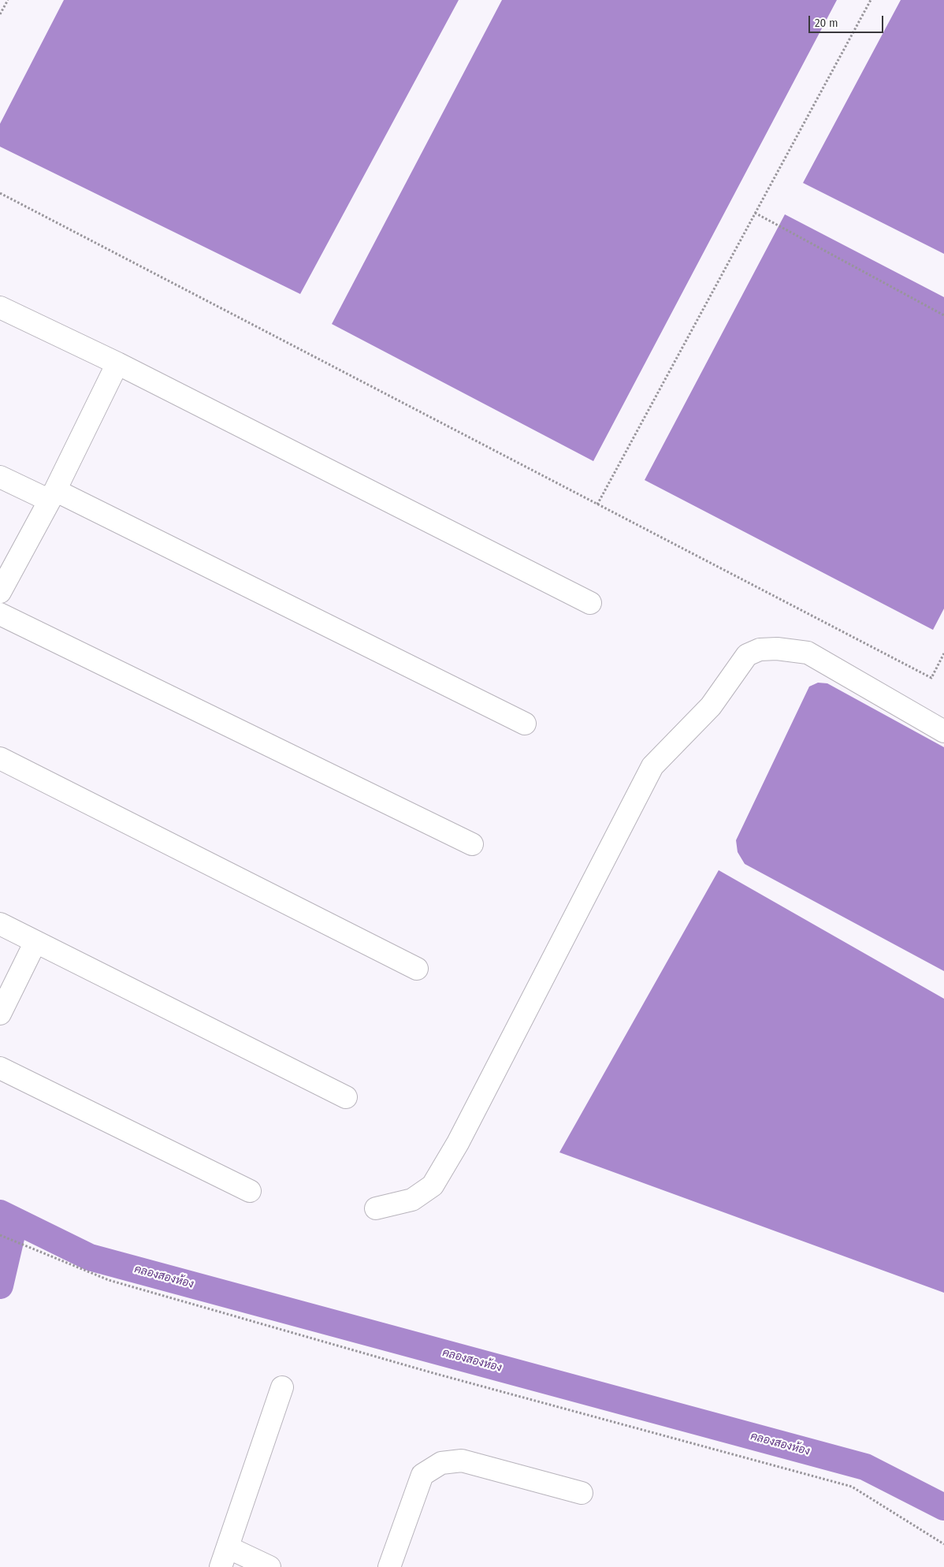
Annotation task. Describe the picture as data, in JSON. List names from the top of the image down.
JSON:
{
  "water": ["คลองสองห้อง"],
  "scale_bar": "20 m"
}
